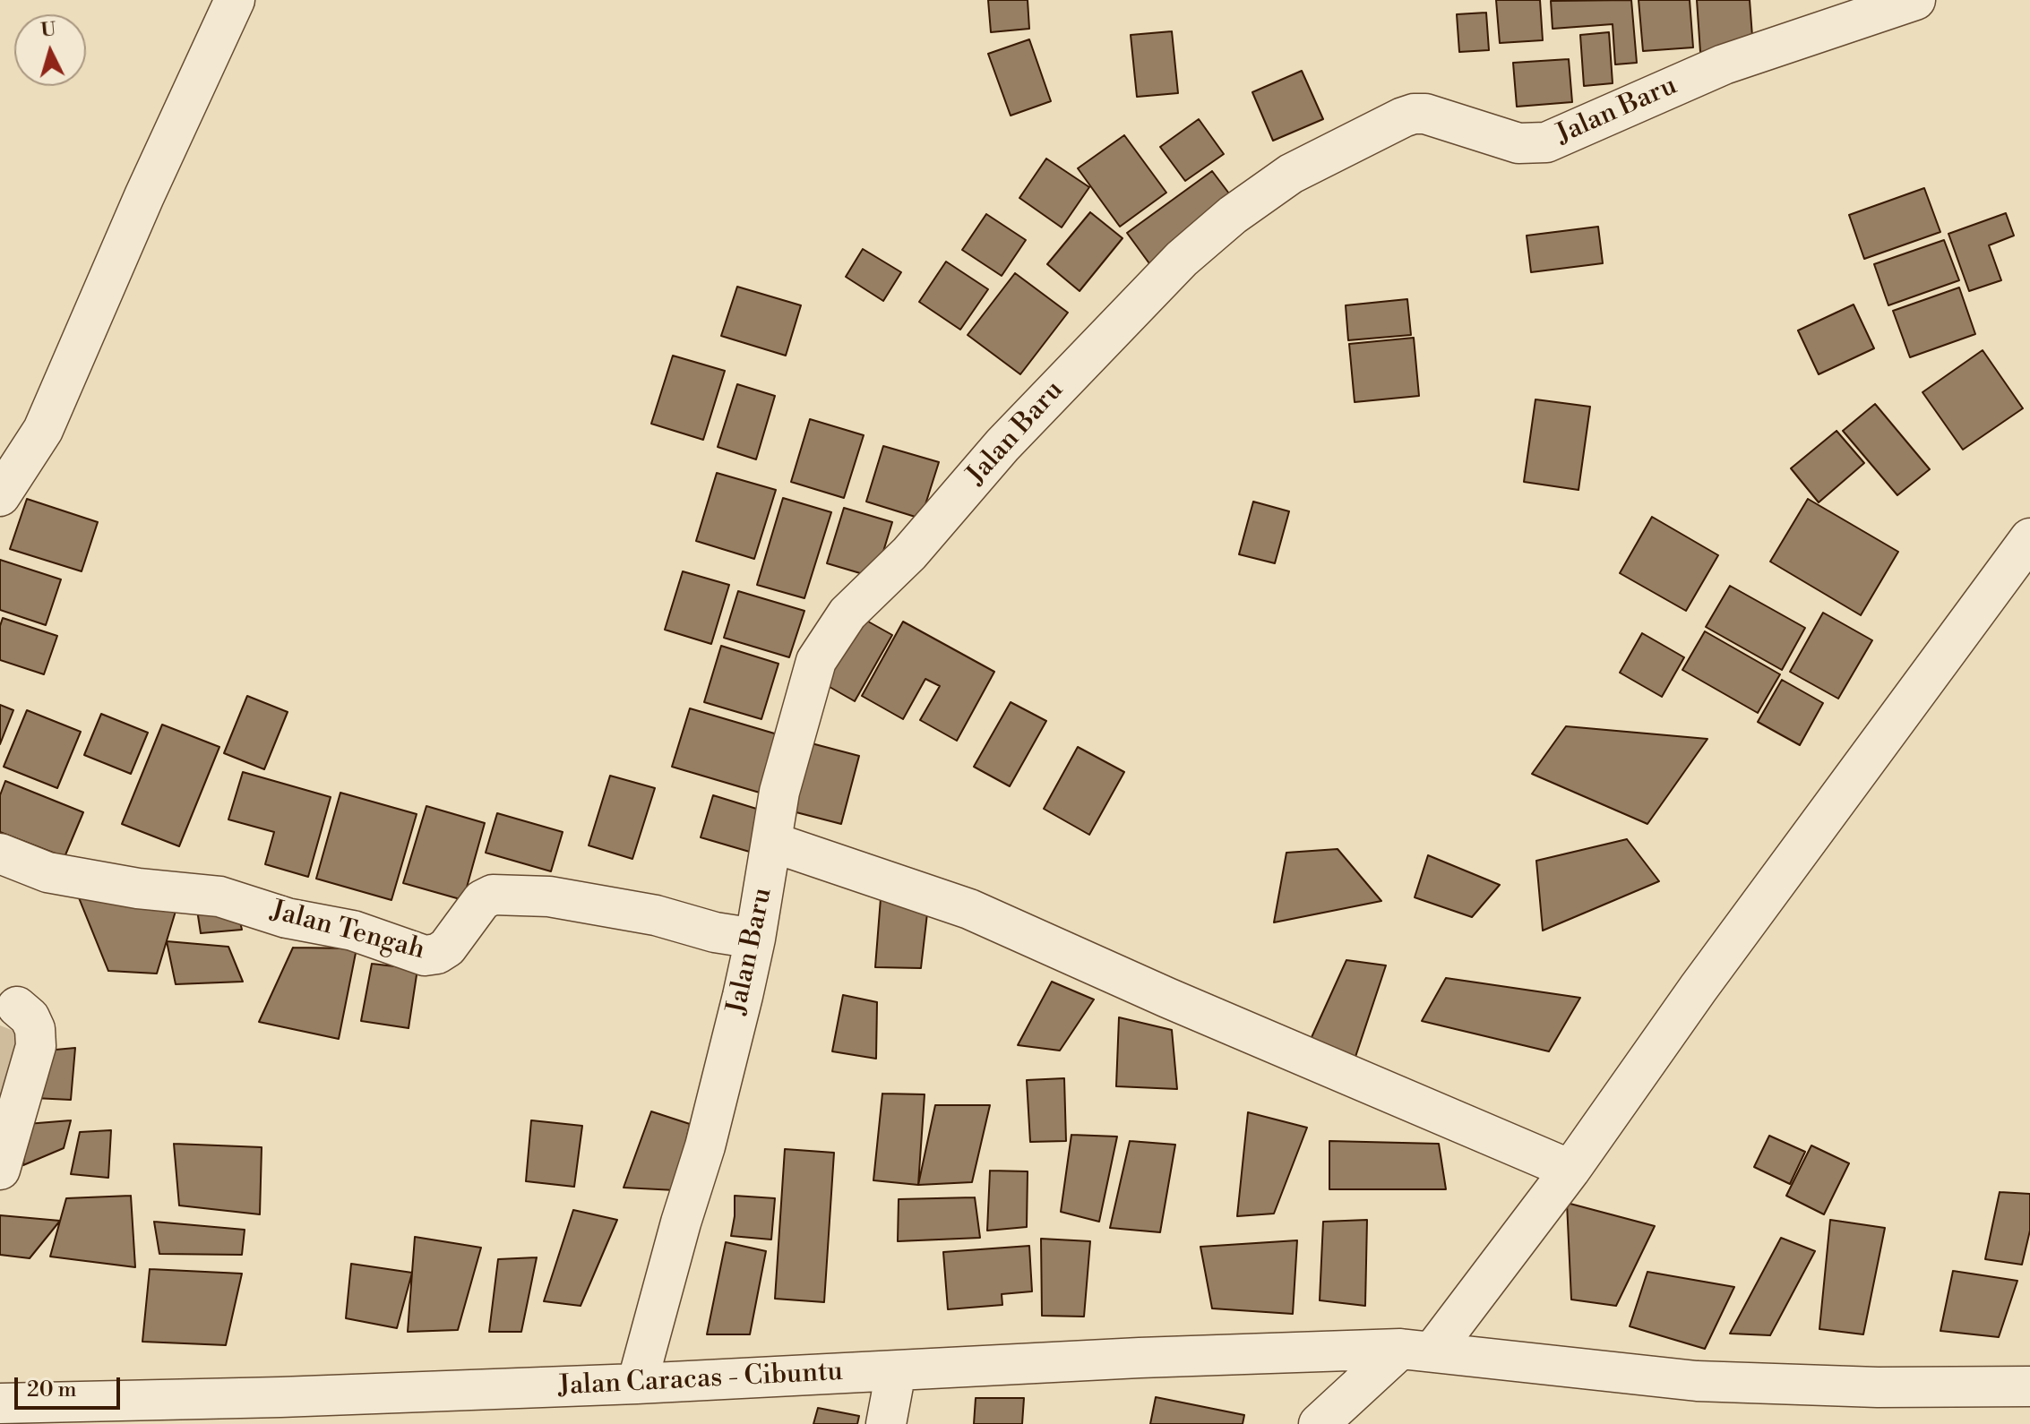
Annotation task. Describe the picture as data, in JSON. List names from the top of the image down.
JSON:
{
  "streets": {
    "street": ["Jalan Baru", "Jalan Tengah", "Jalan Caracas - Cibuntu"]
  },
  "crossings": [
    ["Jalan Baru", "Jalan Tengah"],
    ["Jalan Baru", "Jalan Caracas - Cibuntu"]
  ],
  "scale_bar": "20 m",
  "north": "top"
}
